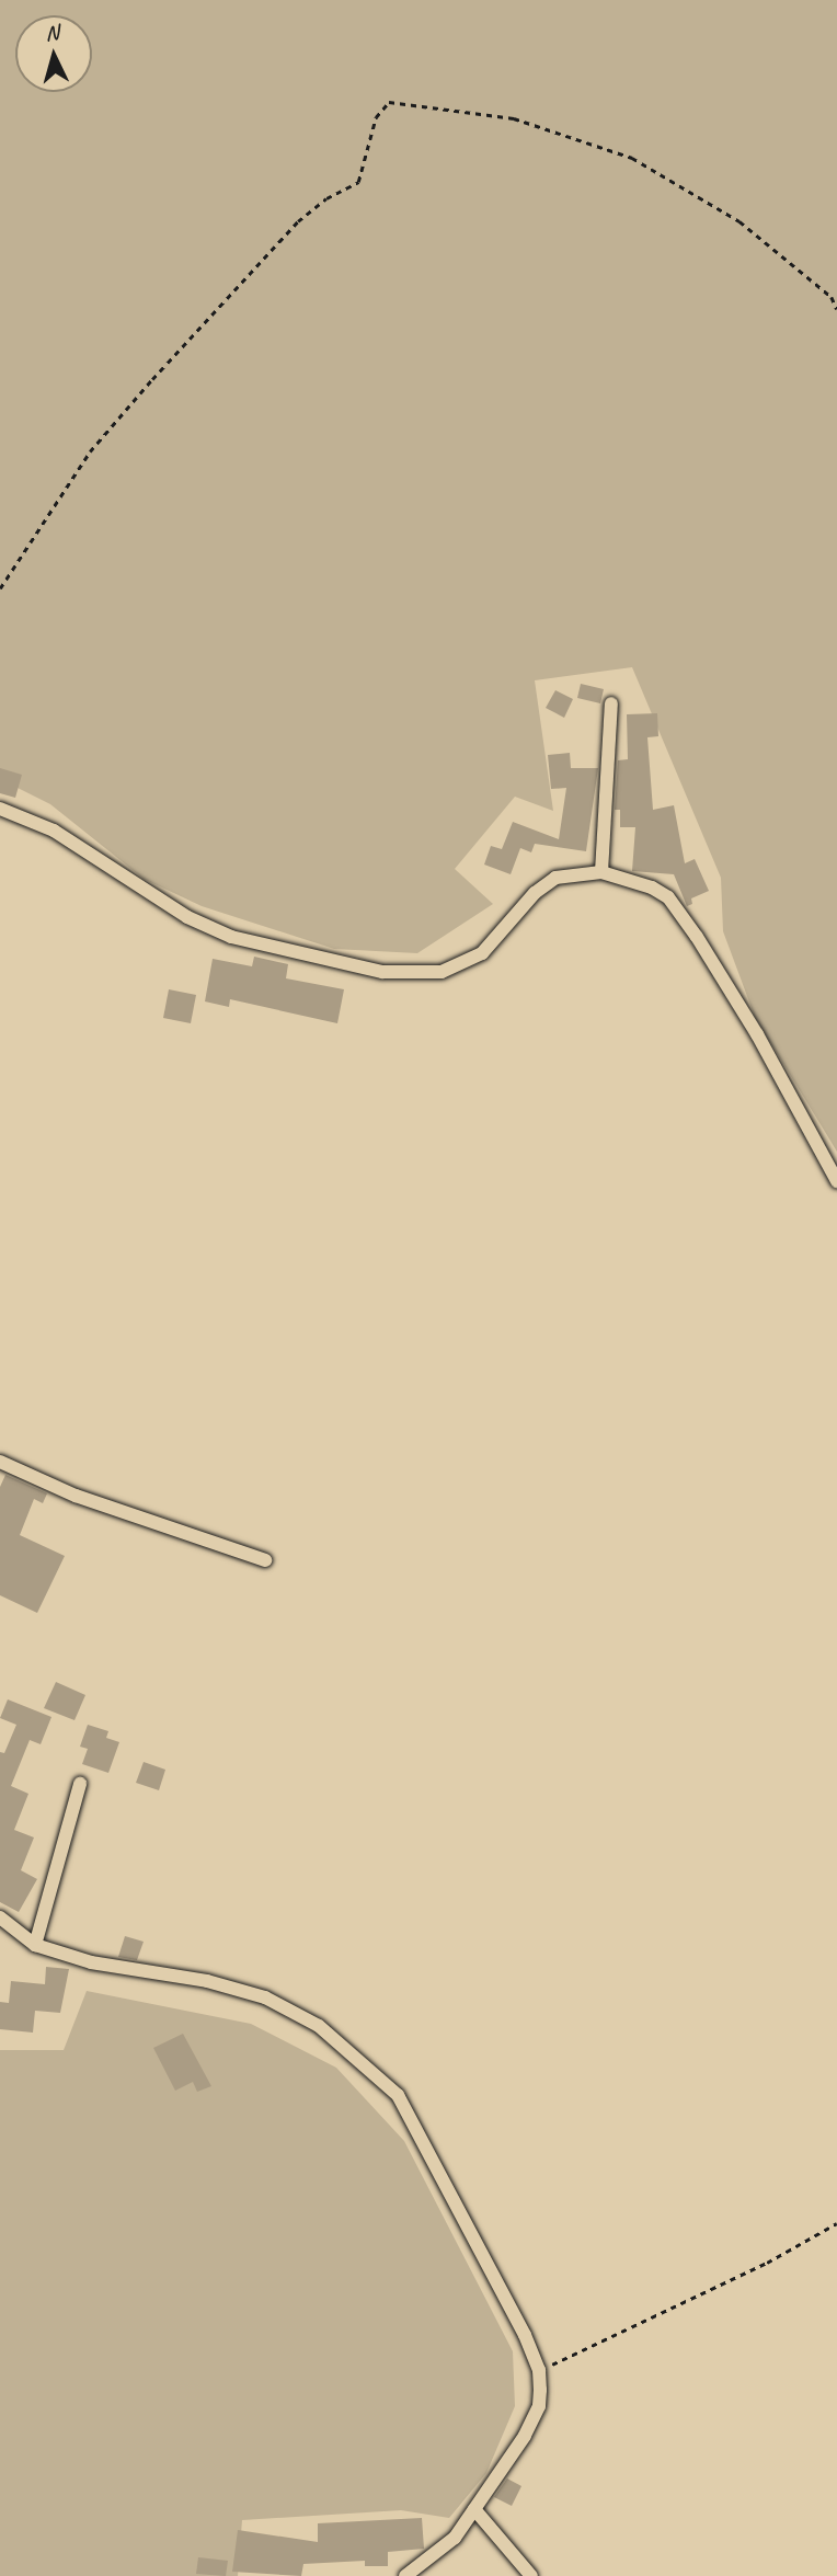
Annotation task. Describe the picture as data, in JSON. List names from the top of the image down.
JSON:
{
  "north": "top"
}
